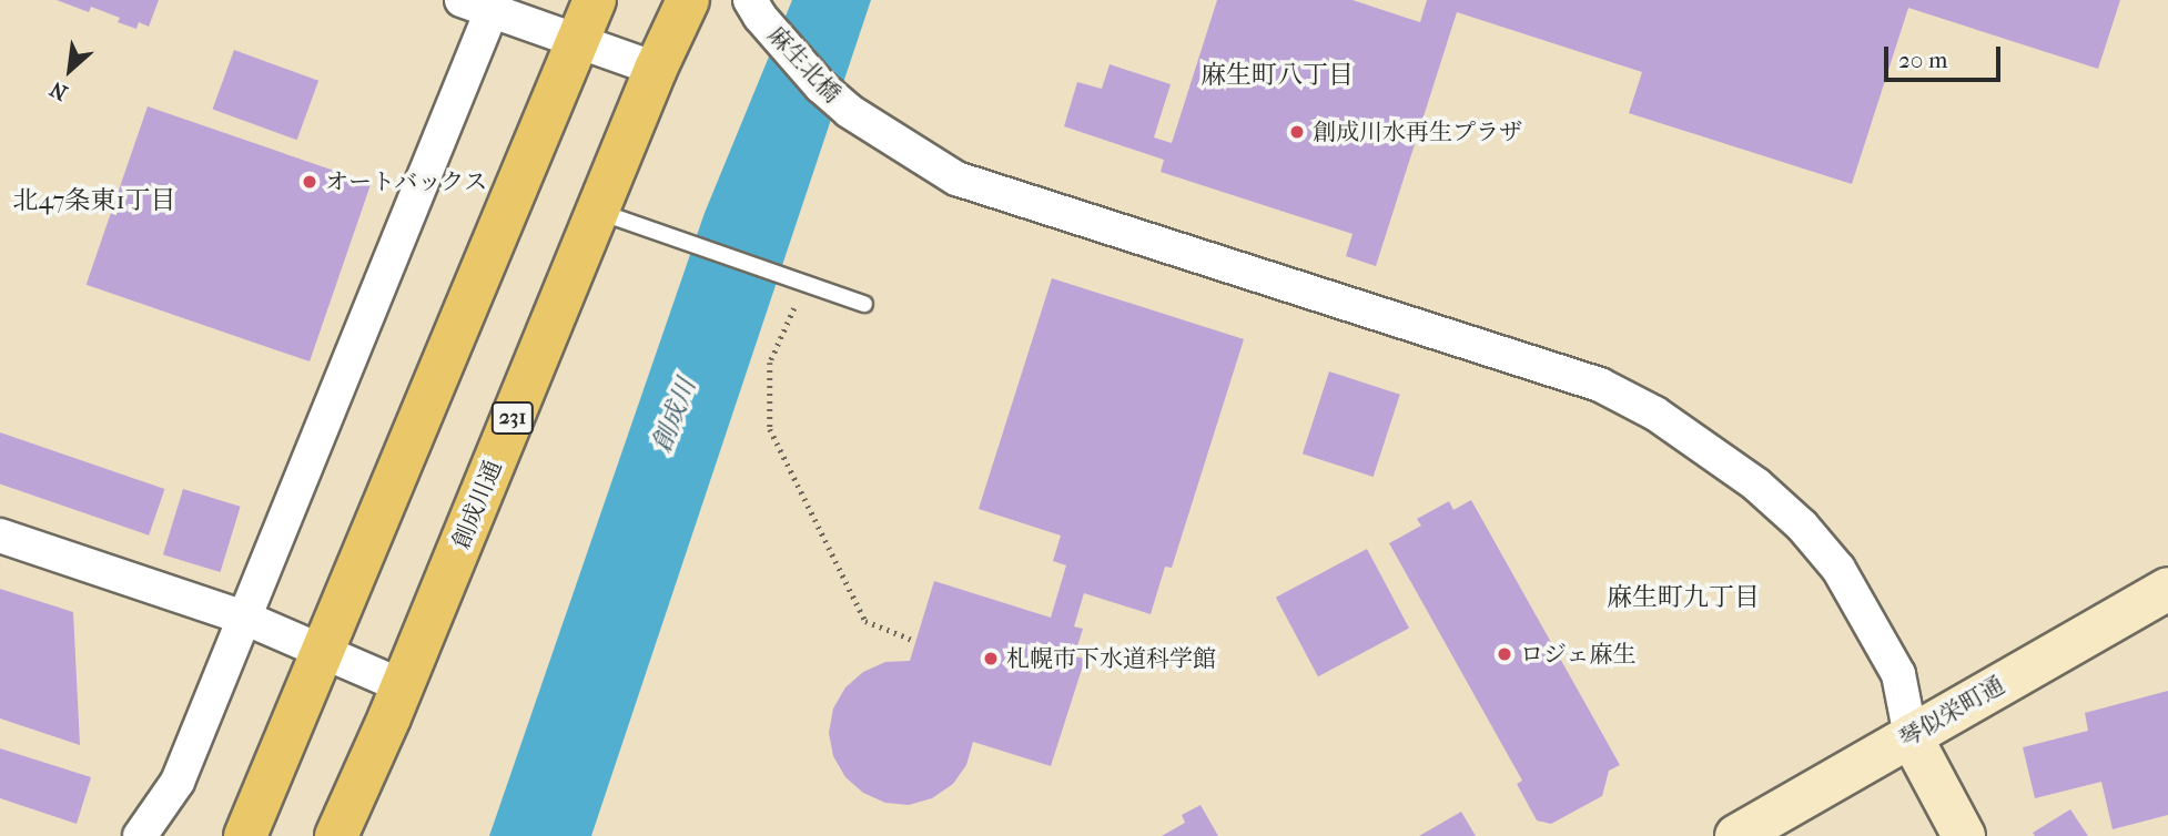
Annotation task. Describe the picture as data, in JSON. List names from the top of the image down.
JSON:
{
  "streets": {
    "highway": ["231", "創成川通"],
    "main road": ["琴似栄町通"],
    "street": ["麻生北橋"]
  },
  "crossings": [
    ["麻生北橋", "琴似栄町通"]
  ],
  "districts": ["麻生町八丁目", "北47条東1丁目", "麻生町九丁目"],
  "water": ["創成川"],
  "places": [
    "創成川水再生プラザ",
    "オートバックス",
    "ロジェ麻生",
    "札幌市下水道科学館"
  ],
  "scale_bar": "20 m",
  "north": "bottom left"
}
